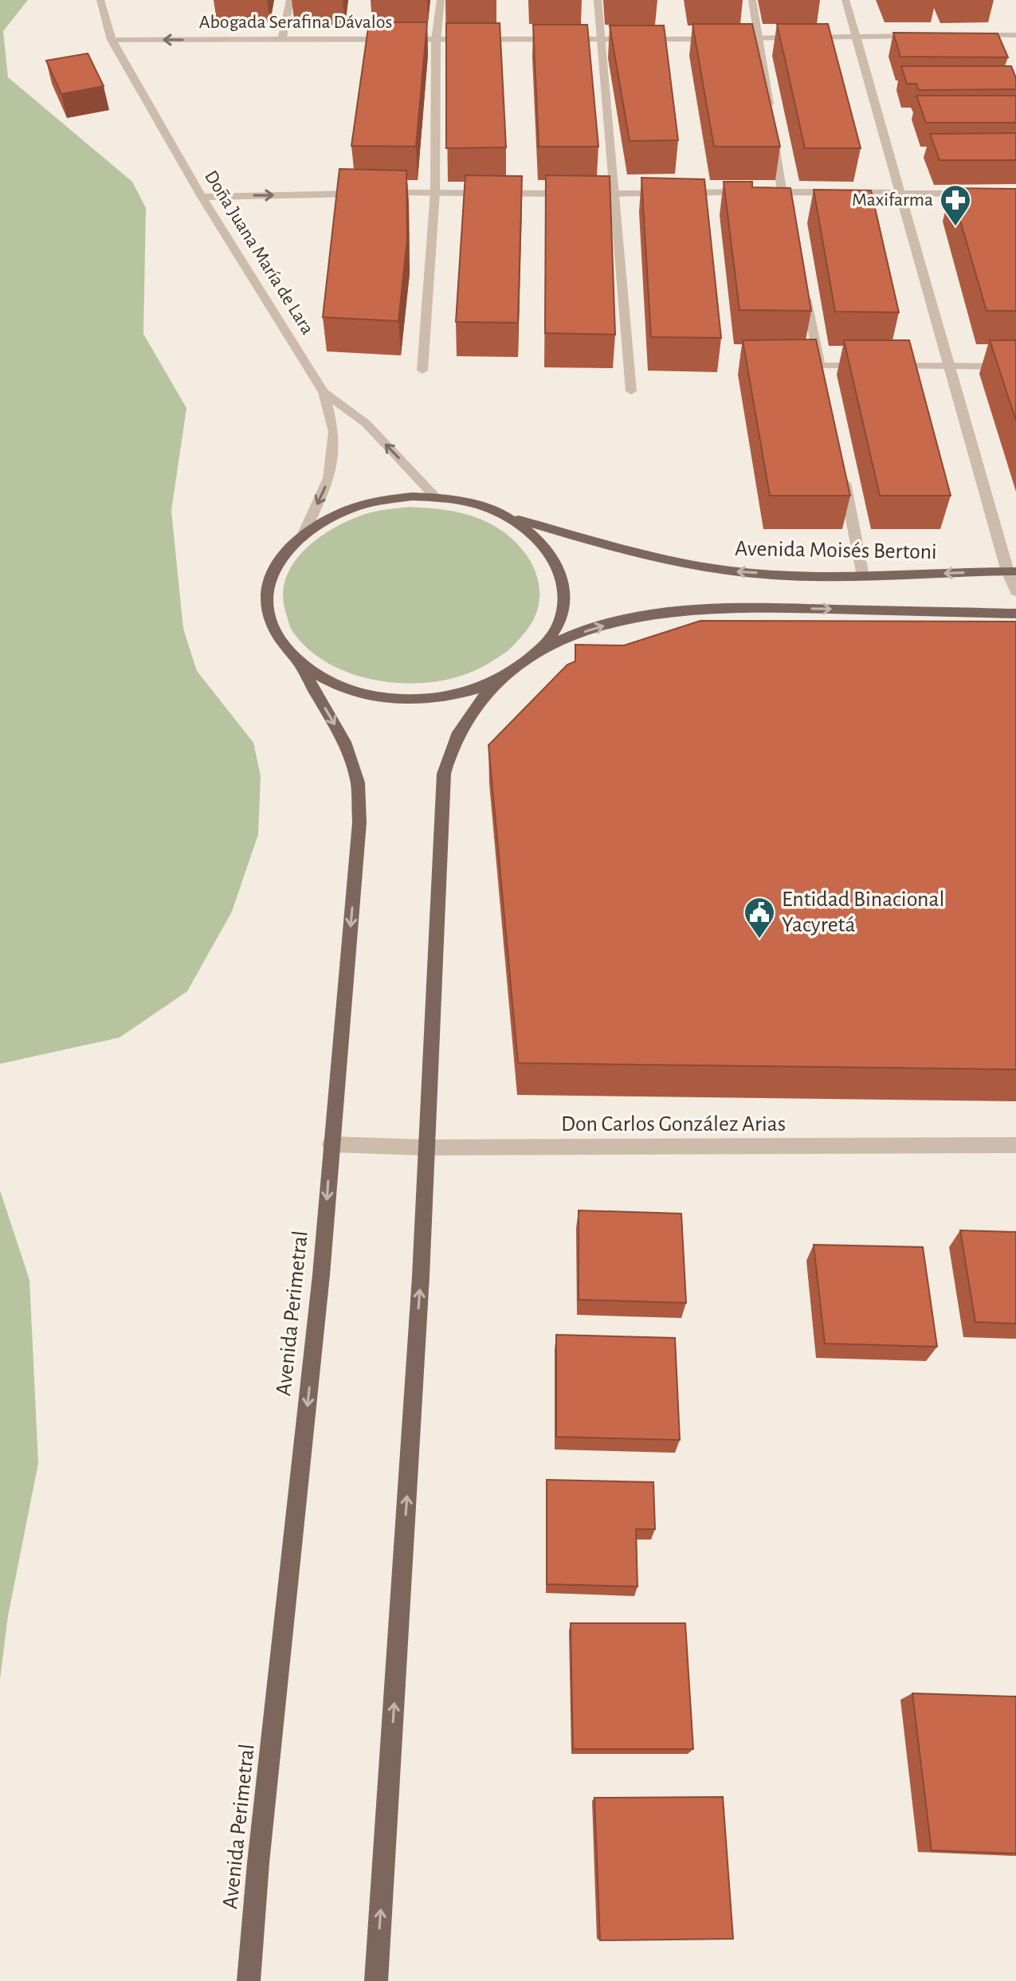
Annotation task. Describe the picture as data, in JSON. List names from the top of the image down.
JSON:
{
  "streets": {
    "main road": ["Avenida Moisés Bertoni", "Avenida Perimetral"],
    "street": ["Abogada Serafina Dávalos", "Doña Juana María de Lara", "Don Carlos González Arias"]
  },
  "crossings": [
    ["Abogada Serafina Dávalos", "Doña Juana María de Lara"],
    ["Doña Juana María de Lara", "Avenida Moisés Bertoni"],
    ["Avenida Moisés Bertoni", "Avenida Perimetral"],
    ["Don Carlos González Arias", "Avenida Perimetral"]
  ],
  "places": {
    "pharmacy": ["Maxifarma"],
    "public building": ["Entidad Binacional Yacyretá"]
  }
}
